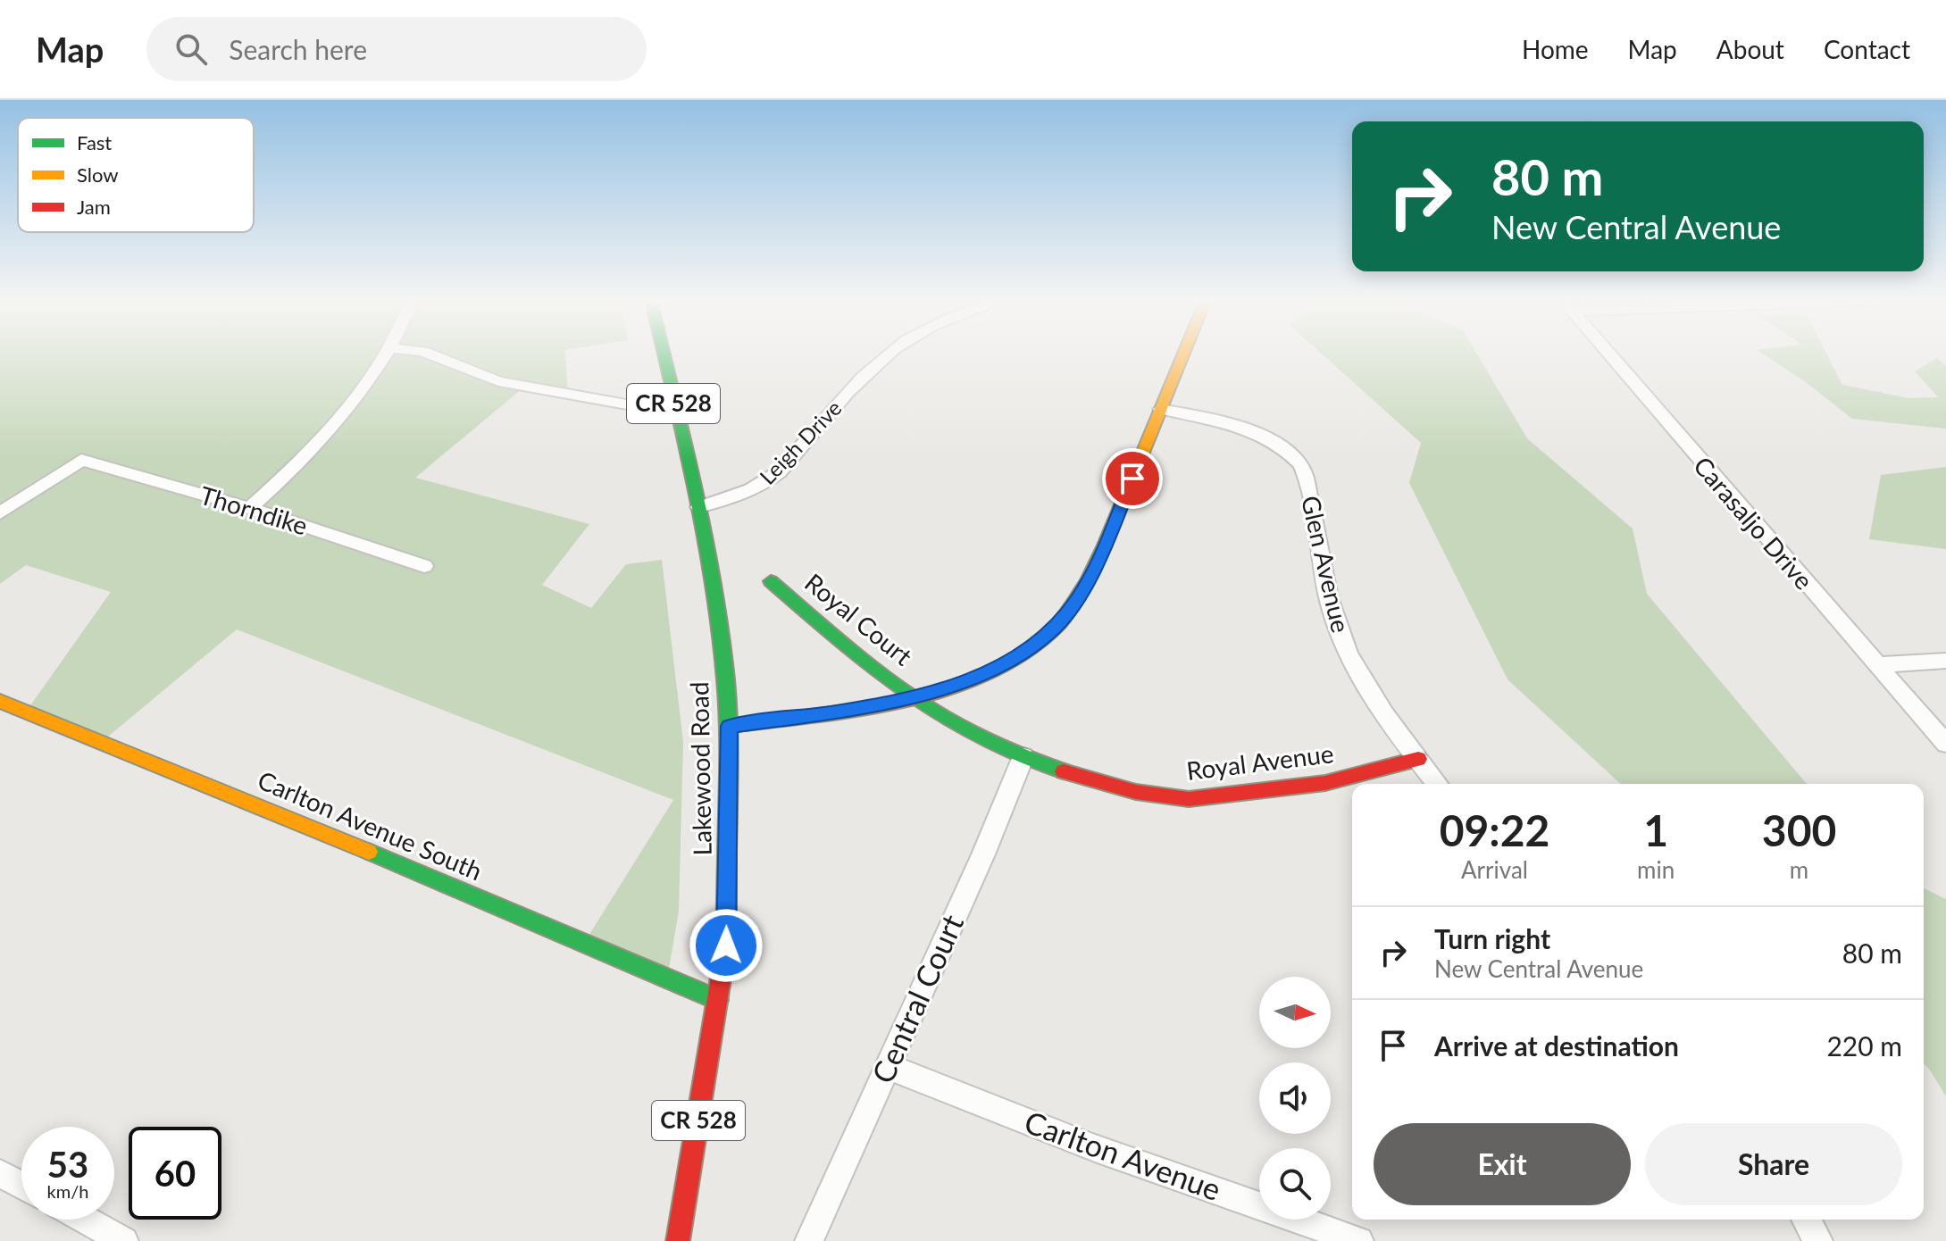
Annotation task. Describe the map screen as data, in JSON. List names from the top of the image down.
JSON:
{
  "streets": {
    "street": [
      "CR 528",
      "Leigh Drive",
      "Thorndike",
      "Carasaljo Drive",
      "Glen Avenue",
      "Royal Court",
      "Royal Avenue",
      "Lakewood Road",
      "Carlton Avenue South",
      "Central Court",
      "Carlton Avenue"
    ]
  },
  "crossings": [
    ["Leigh Drive", "Lakewood Road"],
    ["Glen Avenue", "Royal Avenue"],
    ["Royal Court", "Royal Avenue"],
    ["Royal Avenue", "Central Court"],
    ["Lakewood Road", "Carlton Avenue South"],
    ["Central Court", "Carlton Avenue"]
  ],
  "legend": ["Fast", "Slow", "Jam"],
  "north": "right",
  "page": {
    "header": "Map",
    "search": "Search here",
    "nav": [
      "Home",
      "Map",
      "About",
      "Contact"
    ],
    "turn": ["80 m", "New Central Avenue"],
    "eta": [
      "09:22",
      "Arrival",
      "1",
      "min",
      "300",
      "m"
    ],
    "list": [
      {
        "name": "Turn right",
        "note": "New Central Avenue",
        "value": "80 m"
      },
      {
        "name": "Arrive at destination",
        "value": "220 m"
      }
    ],
    "buttons": ["Exit", "Share"],
    "speed": "53 km/h",
    "limit": "60"
  }
}
